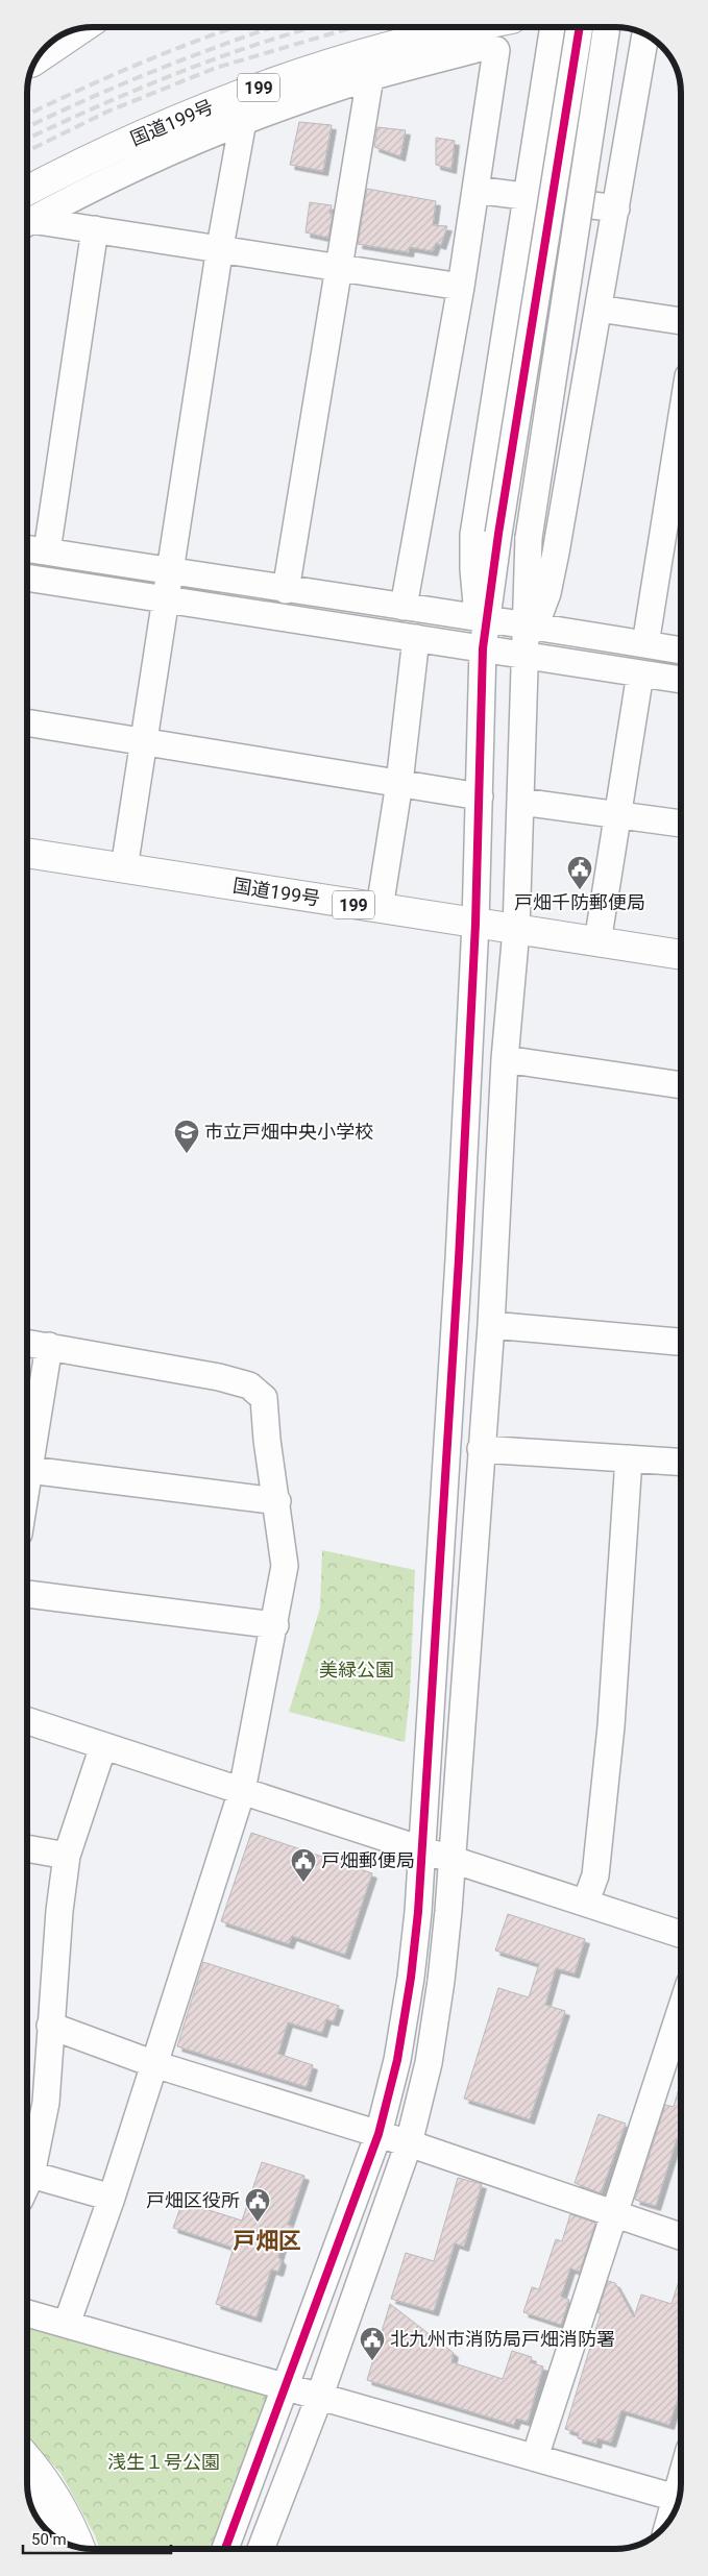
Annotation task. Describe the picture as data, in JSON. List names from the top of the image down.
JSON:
{
  "streets": {
    "main road": ["199", "国道199号"]
  },
  "districts": ["戸畑区"],
  "parks": ["美緑公園", "浅生１号公園"],
  "places": {
    "public building": [
      "戸畑千防郵便局",
      "戸畑郵便局",
      "戸畑区役所",
      "北九州市消防局戸畑消防署"
    ],
    "school or university": ["市立戸畑中央小学校"]
  },
  "scale_bar": "50 m"
}
